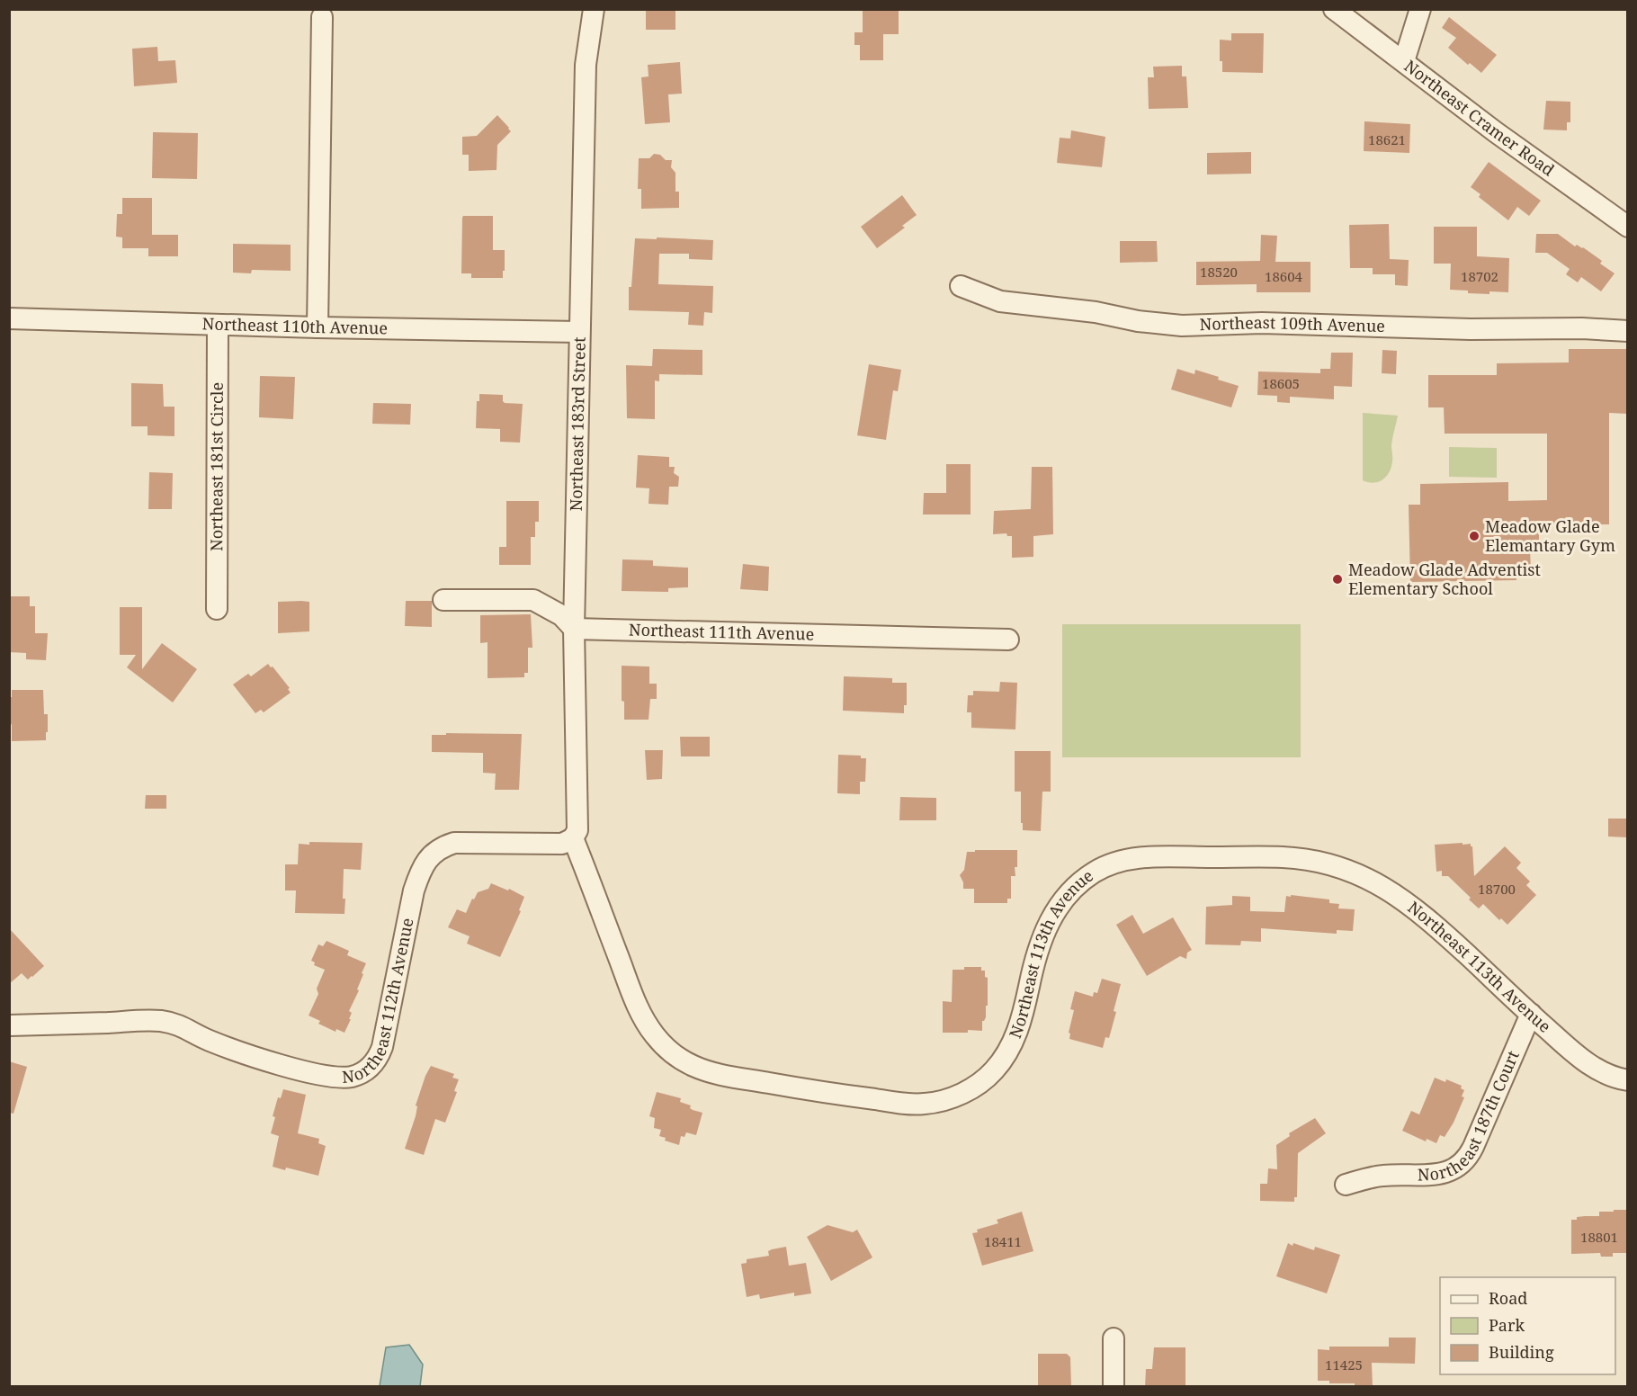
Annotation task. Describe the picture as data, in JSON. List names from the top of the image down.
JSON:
{
  "streets": {
    "street": [
      "Northeast Cramer Road",
      "Northeast 109th Avenue",
      "Northeast 110th Avenue",
      "Northeast 183rd Street",
      "Northeast 181st Circle",
      "Northeast 111th Avenue",
      "Northeast 113th Avenue",
      "Northeast 112th Avenue",
      "Northeast 187th Court"
    ]
  },
  "crossings": [
    ["Northeast 110th Avenue", "Northeast 183rd Street"],
    ["Northeast 110th Avenue", "Northeast 181st Circle"],
    ["Northeast 183rd Street", "Northeast 111th Avenue"],
    ["Northeast 183rd Street", "Northeast 113th Avenue"],
    ["Northeast 183rd Street", "Northeast 112th Avenue"],
    ["Northeast 113th Avenue", "Northeast 112th Avenue"],
    ["Northeast 113th Avenue", "Northeast 187th Court"]
  ],
  "places": ["Meadow Glade Elemantary Gym", "Meadow Glade Adventist Elementary School"],
  "house_numbers": [
    "18621",
    "18520",
    "18604",
    "18702",
    "18605",
    "18700",
    "18801",
    "18411",
    "11425"
  ],
  "legend": ["Road", "Park", "Building"]
}
